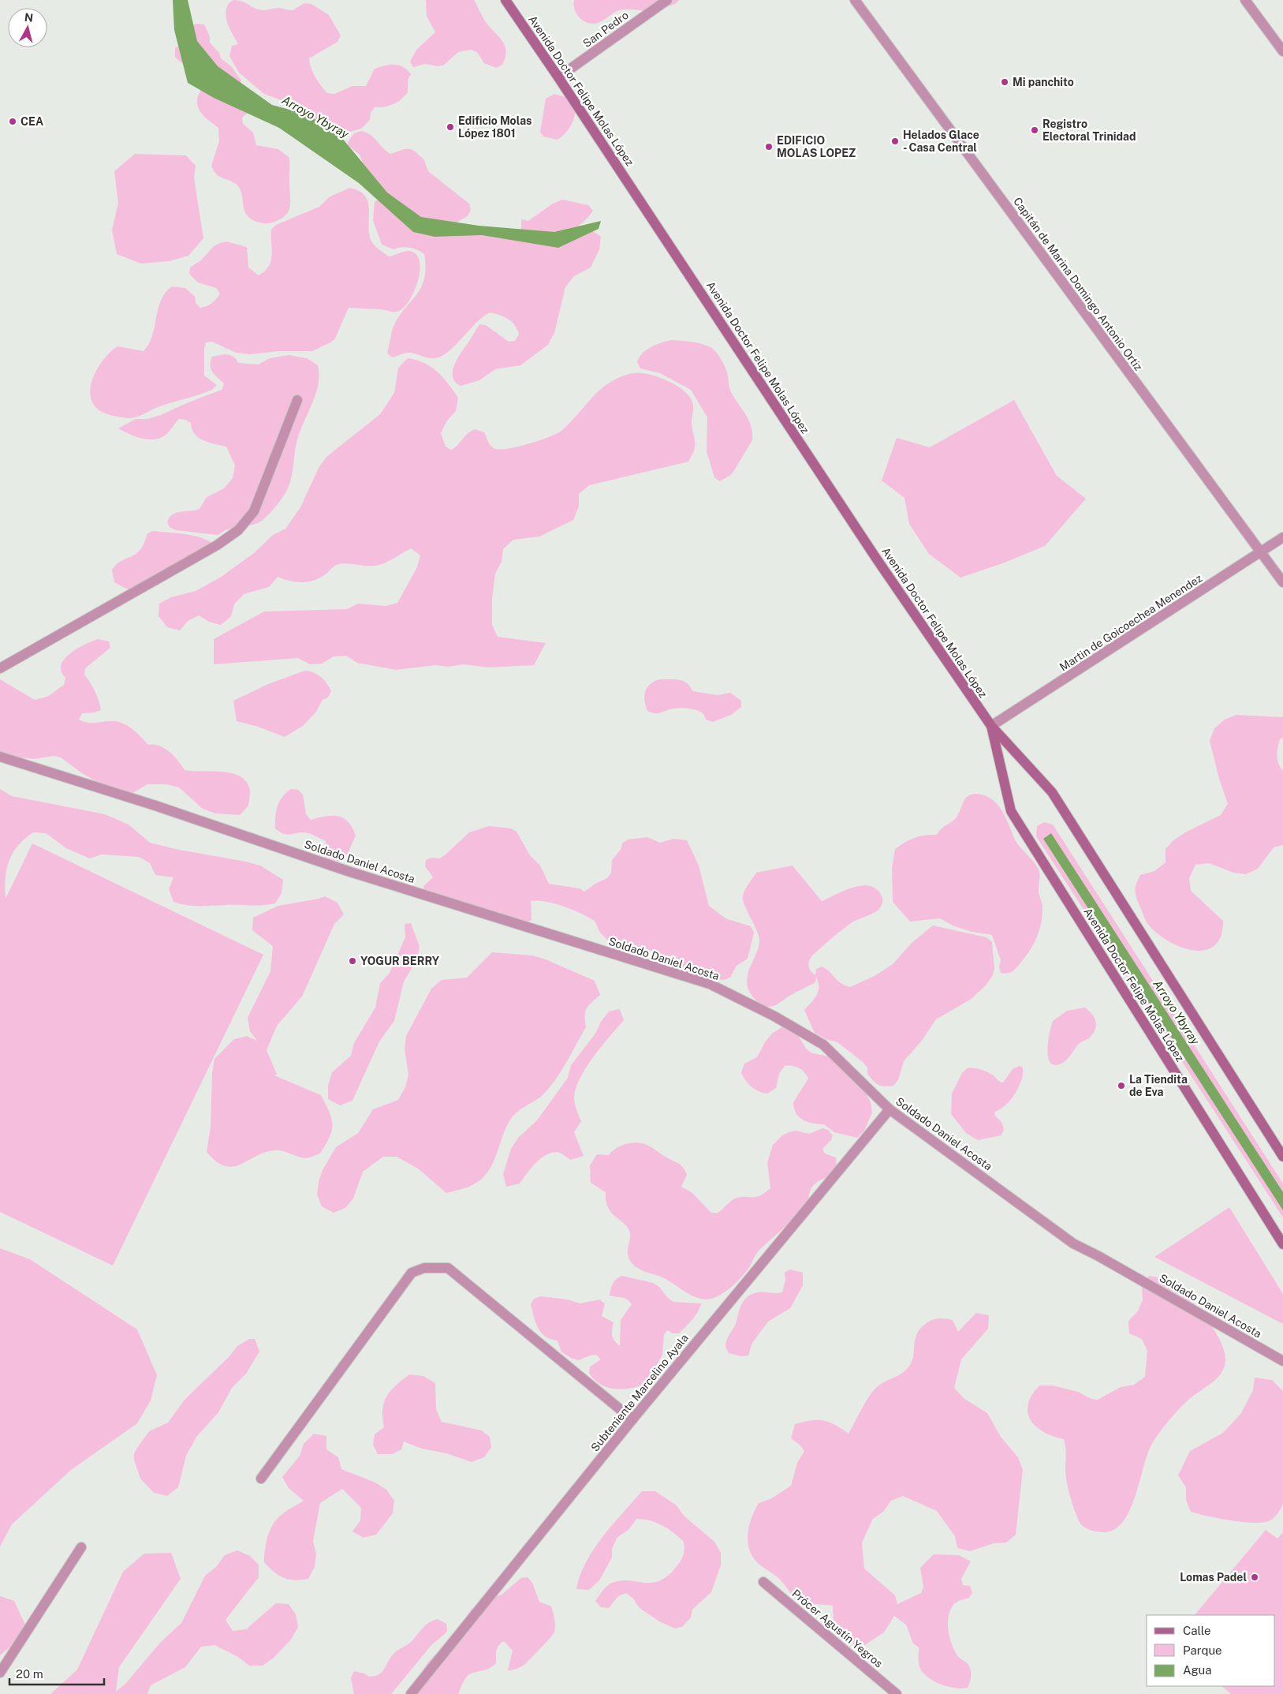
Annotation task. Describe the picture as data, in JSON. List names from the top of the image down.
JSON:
{
  "streets": {
    "main road": ["Avenida Doctor Felipe Molas López"],
    "street": [
      "San Pedro",
      "Capitán de Marina Domingo Antonio Ortiz",
      "Martin de Goicoechea Menendez",
      "Soldado Daniel Acosta",
      "Subteniente Marcelino Ayala",
      "Prócer Agustín Yegros"
    ]
  },
  "crossings": [
    ["San Pedro", "Avenida Doctor Felipe Molas López"],
    ["Avenida Doctor Felipe Molas López", "Martin de Goicoechea Menendez"],
    ["Capitán de Marina Domingo Antonio Ortiz", "Martin de Goicoechea Menendez"],
    ["Soldado Daniel Acosta", "Subteniente Marcelino Ayala"]
  ],
  "water": ["Arroyo Ybyray"],
  "places": [
    "Mi panchito",
    "CEA",
    "Edificio Molas López 1801",
    "Registro Electoral Trinidad",
    "Helados Glace - Casa Central",
    "EDIFICIO MOLAS LOPEZ",
    "YOGUR BERRY",
    "La Tiendita de Eva",
    "Lomas Padel"
  ],
  "legend": ["Calle", "Parque", "Agua"],
  "scale_bar": "20 m",
  "north": "top"
}
